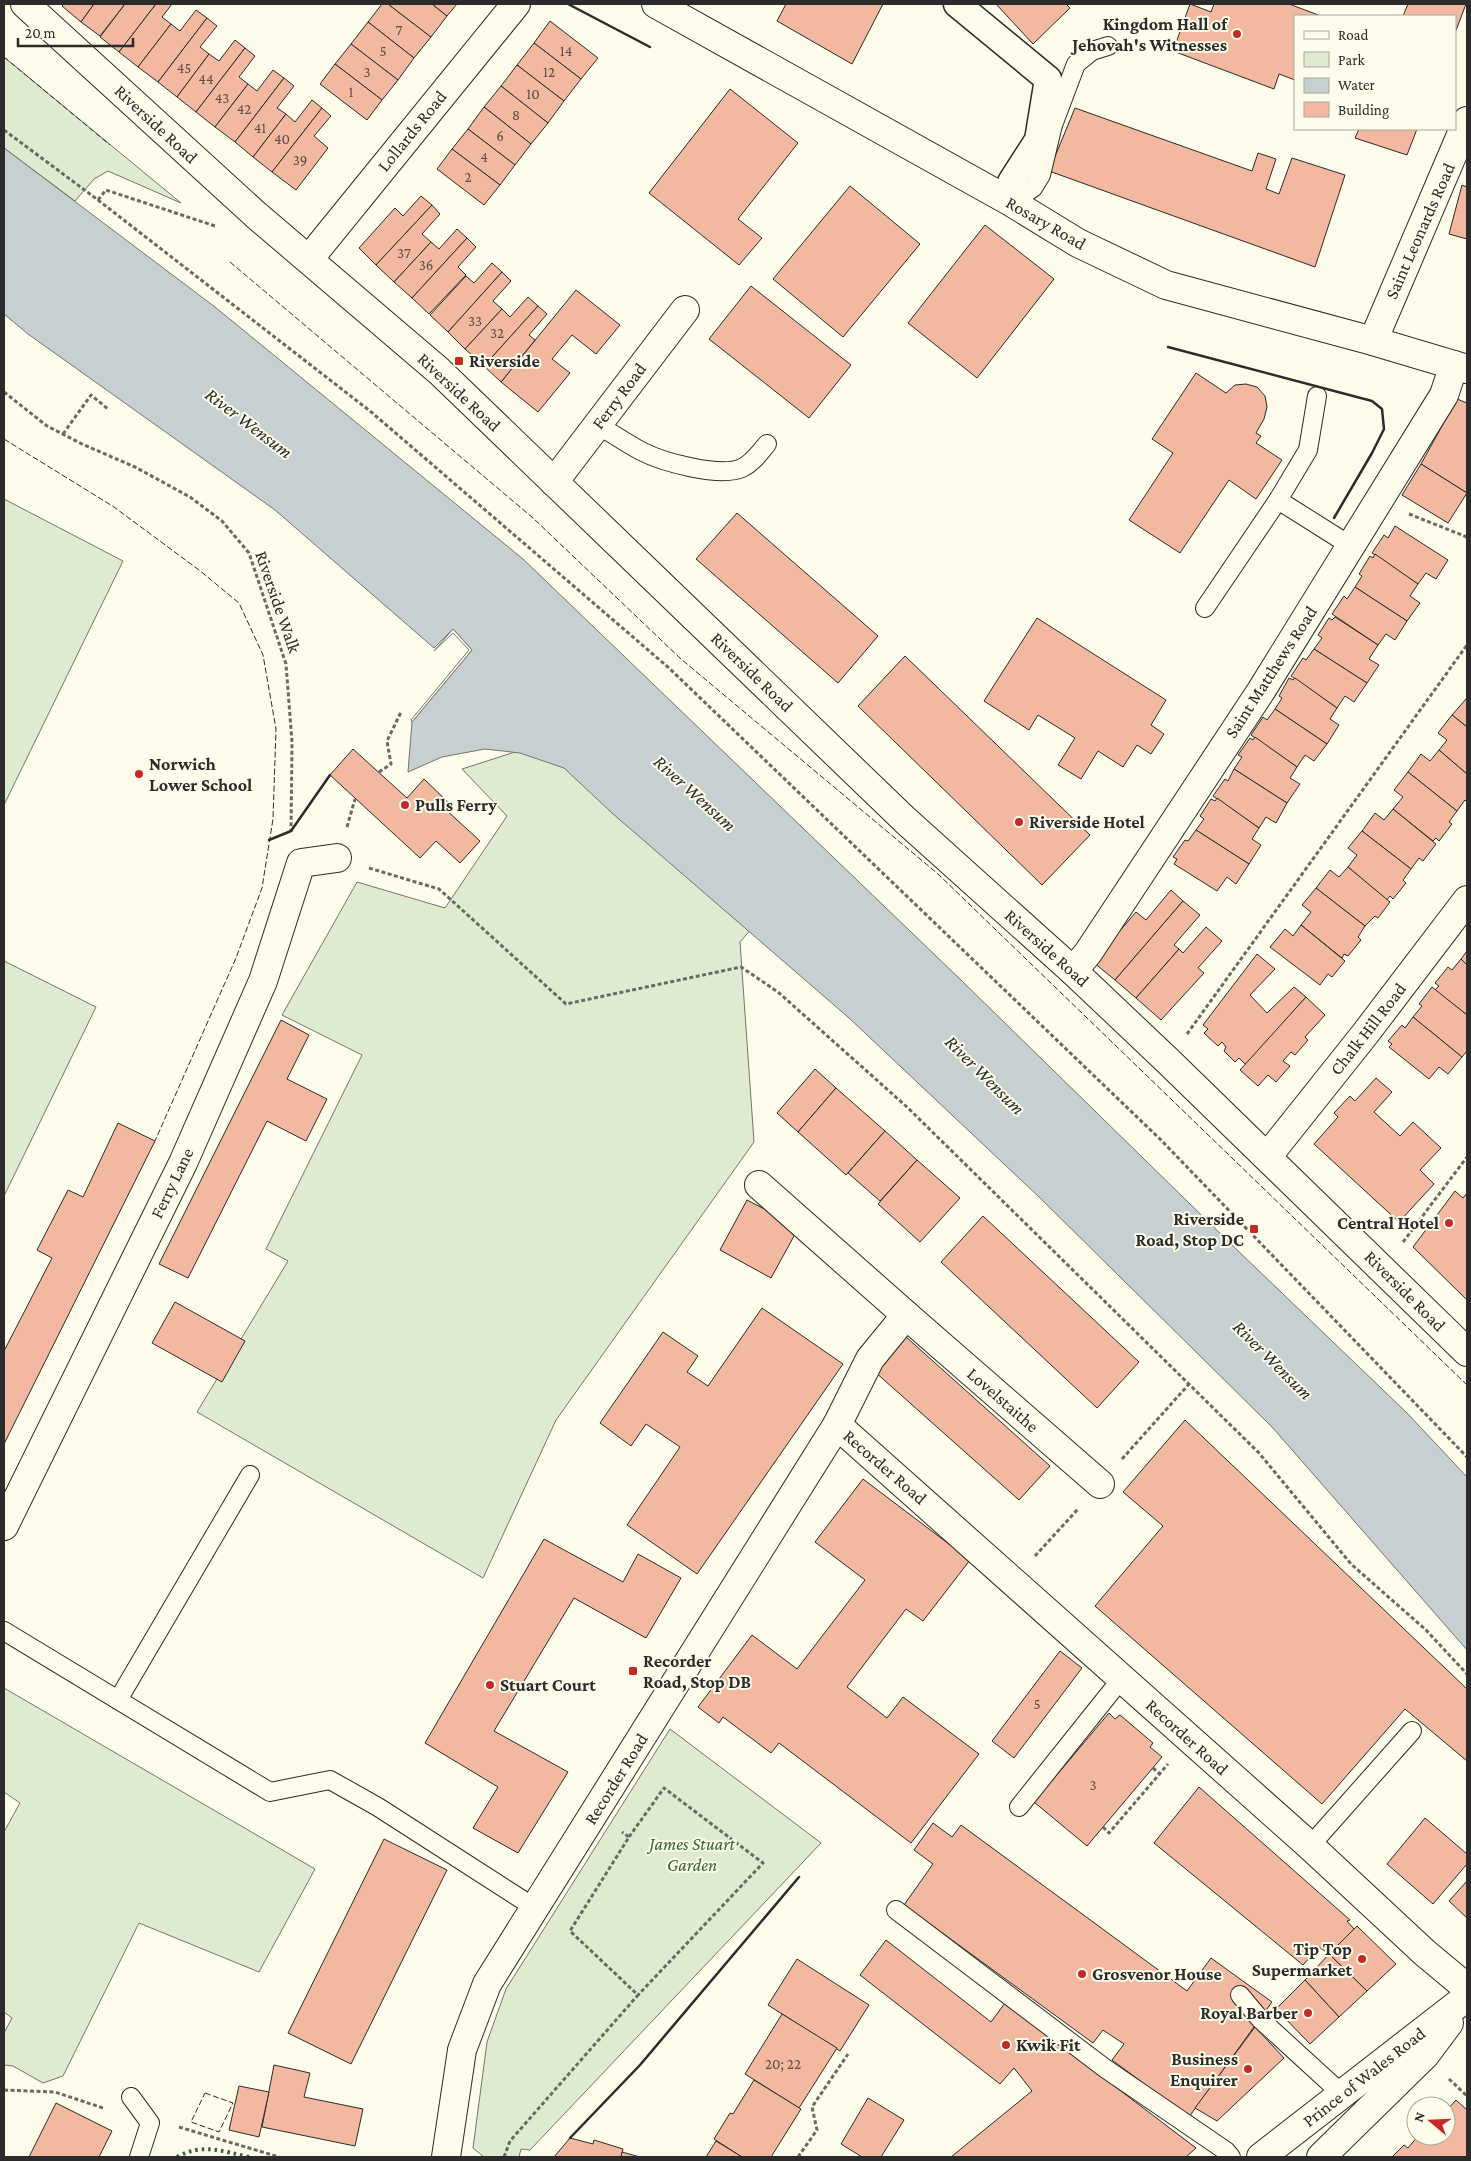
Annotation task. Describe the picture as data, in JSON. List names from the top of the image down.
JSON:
{
  "streets": {
    "street": [
      "Riverside Road",
      "Lollards Road",
      "Rosary Road",
      "Saint Leonards Road",
      "Ferry Road",
      "Saint Matthews Road",
      "Chalk Hill Road",
      "Ferry Lane",
      "Lovelstaithe",
      "Recorder Road",
      "Prince of Wales Road"
    ],
    "path": ["Riverside Walk"]
  },
  "crossings": [
    ["Riverside Road", "Lollards Road"],
    ["Riverside Road", "Ferry Road"],
    ["Riverside Road", "Saint Matthews Road"],
    ["Riverside Road", "Chalk Hill Road"],
    ["Rosary Road", "Saint Leonards Road"],
    ["Rosary Road", "Saint Matthews Road"],
    ["Riverside Walk", "Ferry Lane"]
  ],
  "water": ["River Wensum"],
  "parks": ["James Stuart Garden"],
  "places": {
    "other": [
      "Kingdom Hall of Jehovah's Witnesses",
      "Norwich Lower School",
      "Pulls Ferry",
      "Riverside Hotel",
      "Central Hotel",
      "Stuart Court",
      "Tip Top Supermarket",
      "Grosvenor House",
      "Royal Barber",
      "Kwik Fit",
      "Business Enquirer"
    ],
    "transit": ["Riverside", "Riverside Road, Stop DC", "Recorder Road, Stop DB"]
  },
  "house_numbers": [
    "7",
    "5",
    "14",
    "45",
    "3",
    "12",
    "44",
    "1",
    "10",
    "43",
    "42",
    "8",
    "41",
    "6",
    "40",
    "4",
    "39",
    "2",
    "37",
    "36",
    "33",
    "32",
    "5",
    "3",
    "20; 22"
  ],
  "legend": [
    "Road",
    "Park",
    "Water",
    "Building"
  ],
  "scale_bar": "20 m",
  "north": "left"
}
